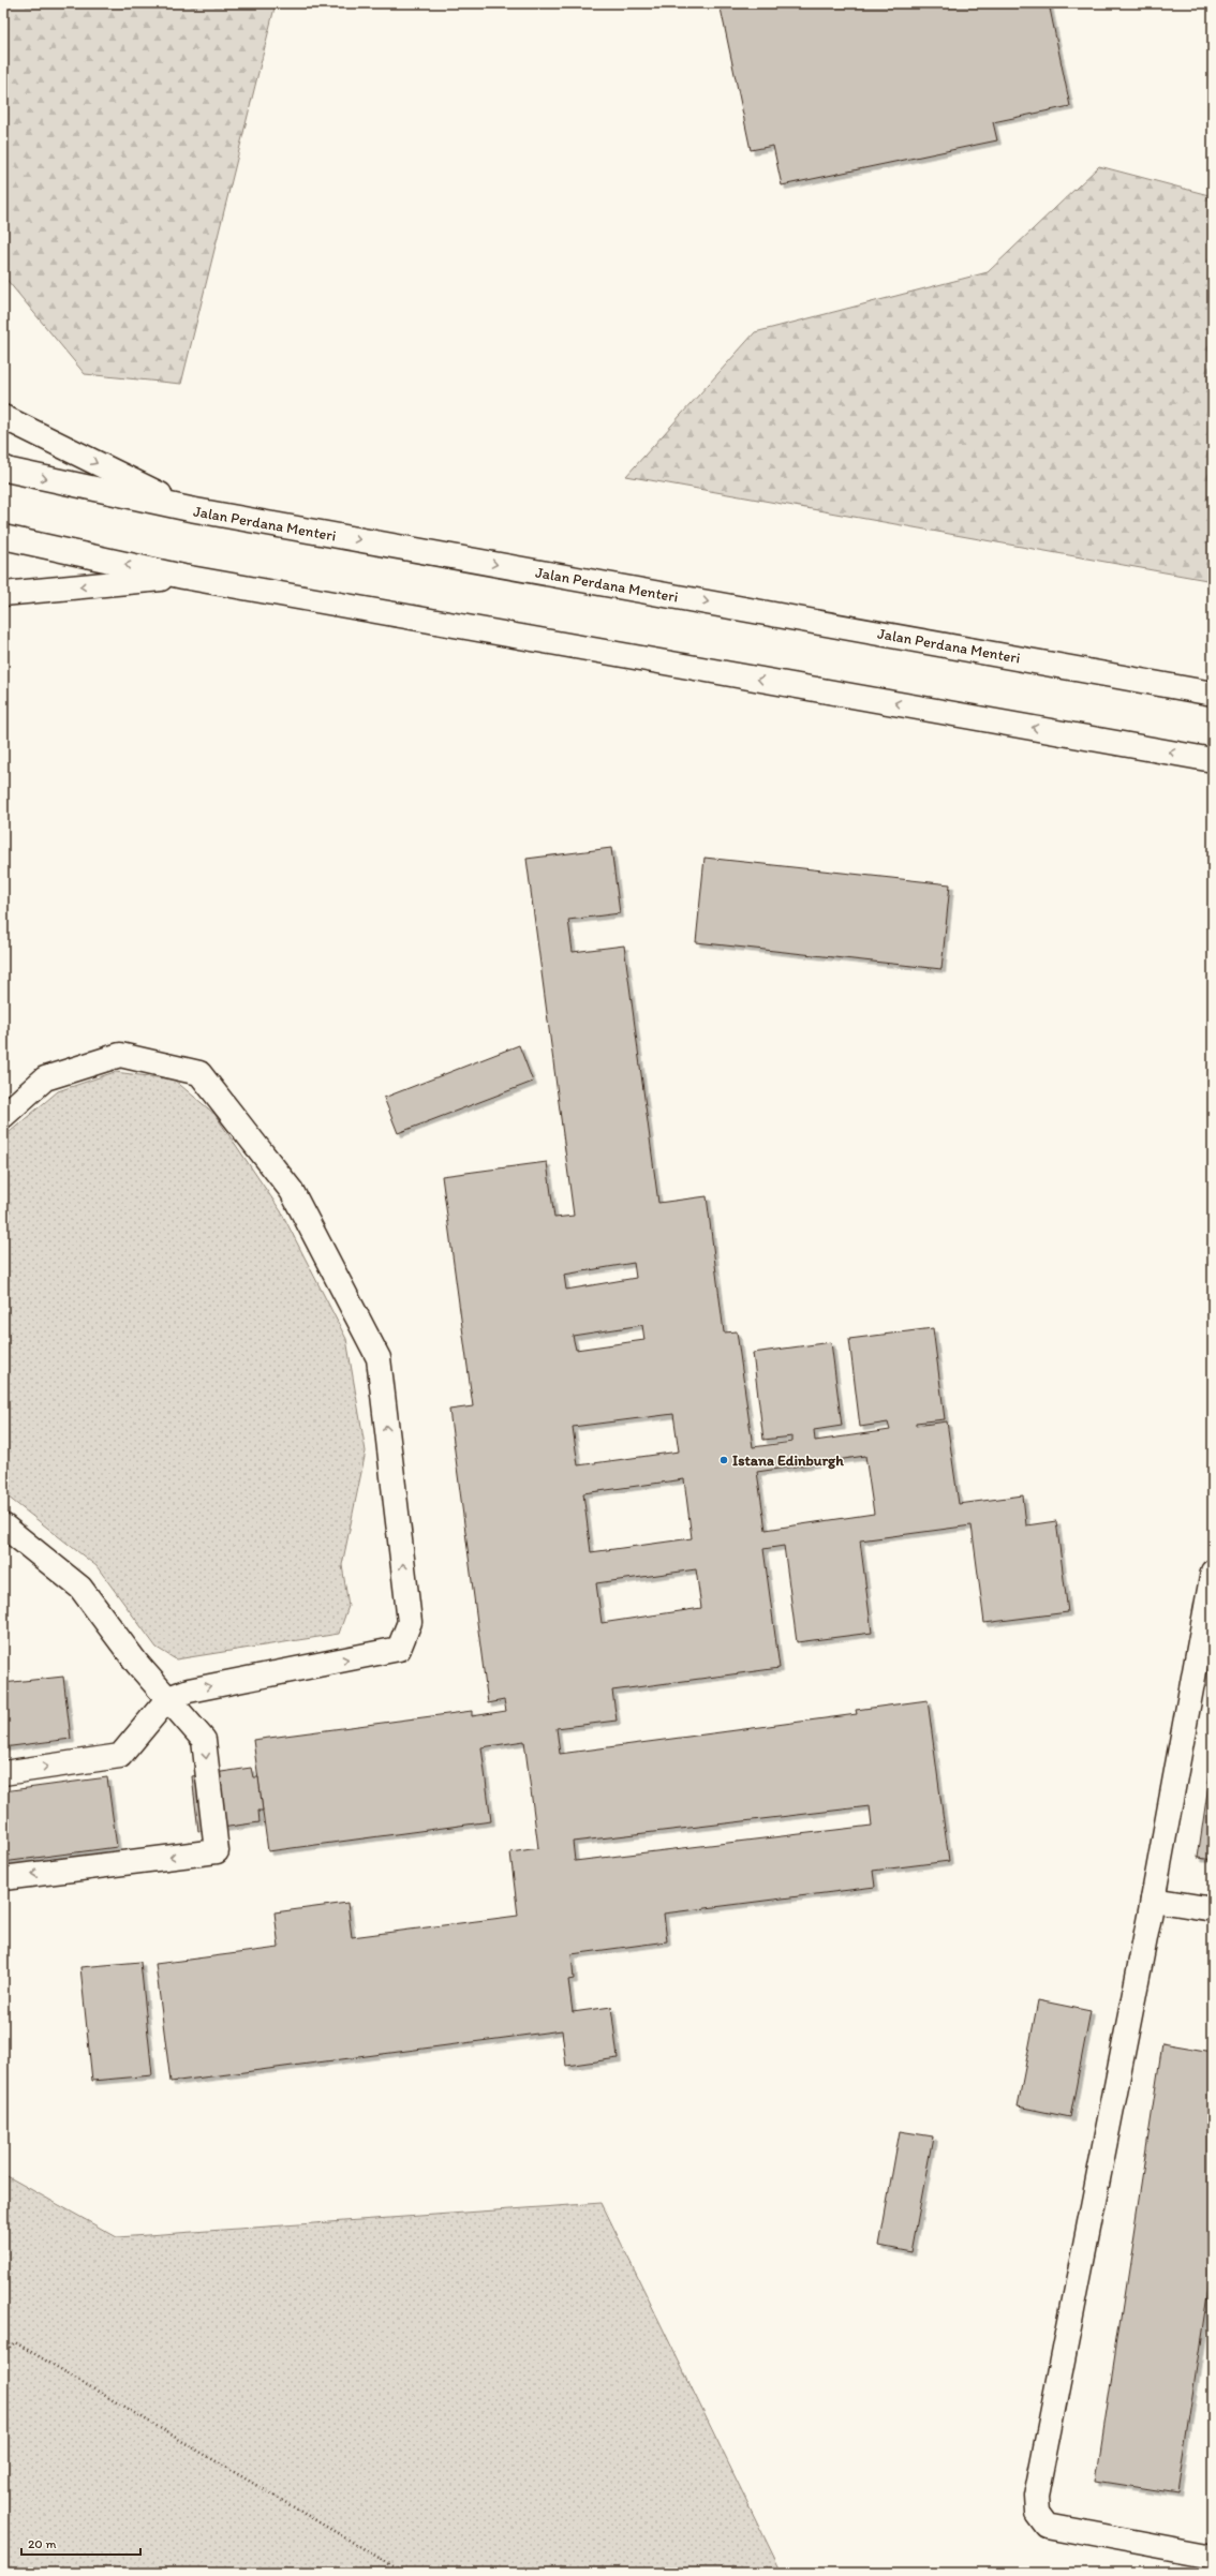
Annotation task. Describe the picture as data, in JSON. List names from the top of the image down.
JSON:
{
  "streets": {
    "main road": ["Jalan Perdana Menteri"]
  },
  "places": ["Istana Edinburgh"],
  "scale_bar": "20 m"
}
